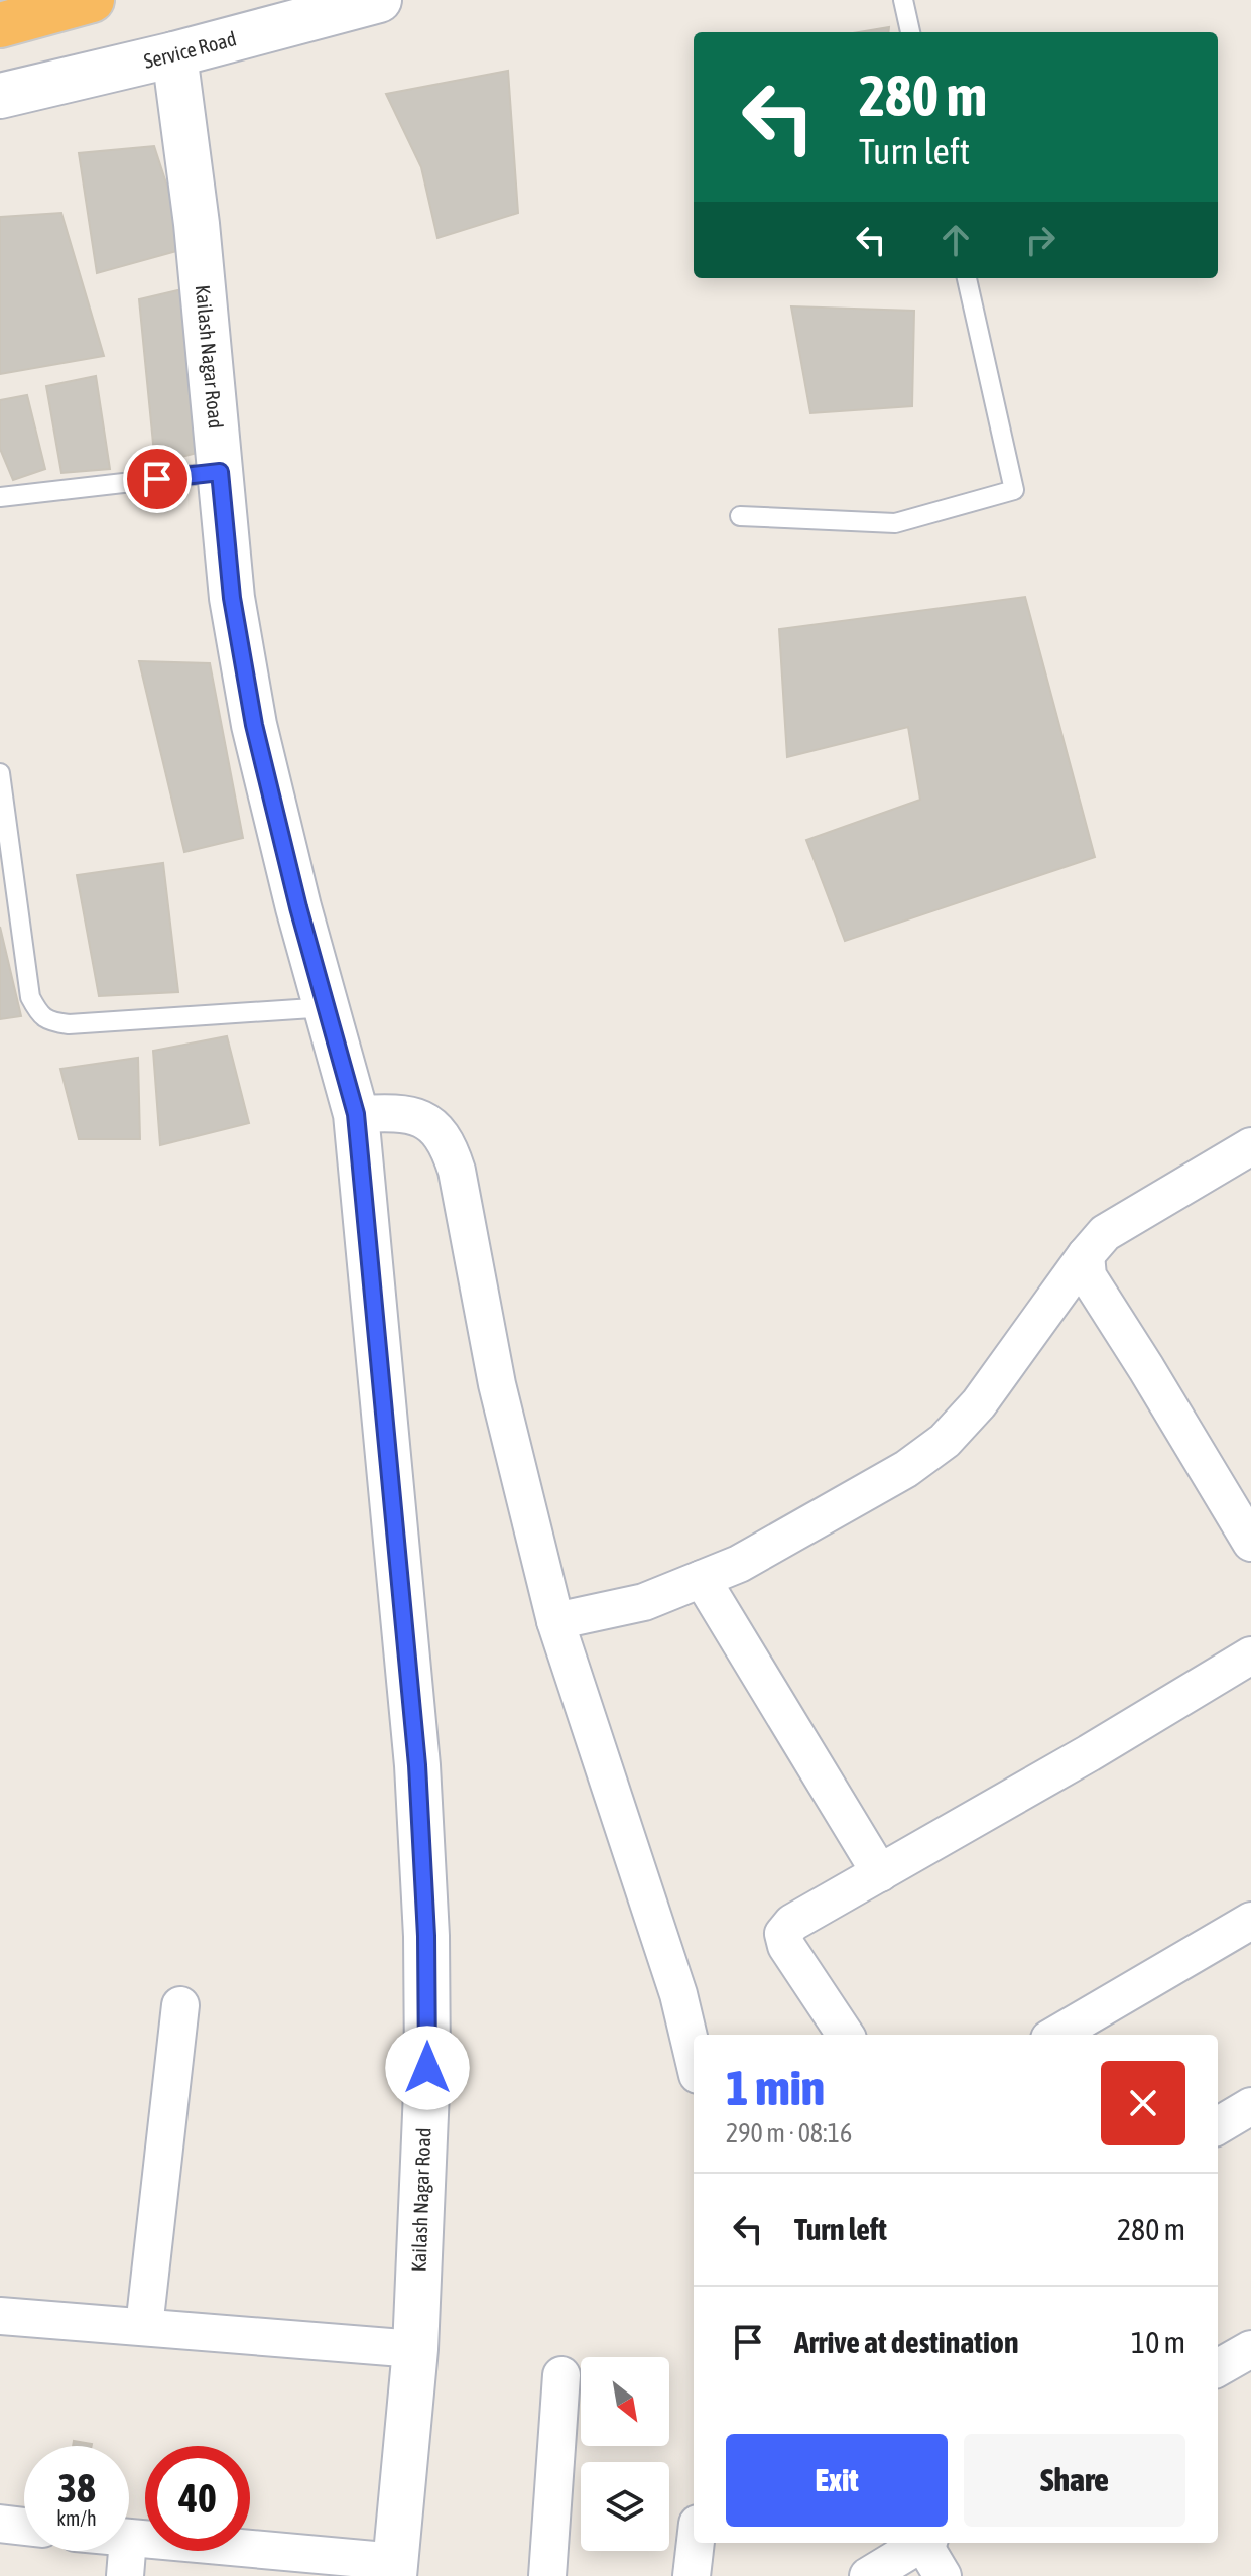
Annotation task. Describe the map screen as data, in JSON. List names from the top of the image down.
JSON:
{
  "streets": {
    "street": ["Service Road", "Kailash Nagar Road"]
  },
  "crossings": [
    ["Service Road", "Kailash Nagar Road"]
  ],
  "north": "bottom right",
  "page": {
    "turn": ["280 m", "Turn left"],
    "heading": ["1 min", "290 m · 08:16"],
    "list": [
      {
        "name": "Turn left",
        "value": "280 m"
      },
      {
        "name": "Arrive at destination",
        "value": "10 m"
      }
    ],
    "buttons": ["Exit", "Share"],
    "speed": "38 km/h",
    "limit": "40"
  }
}
